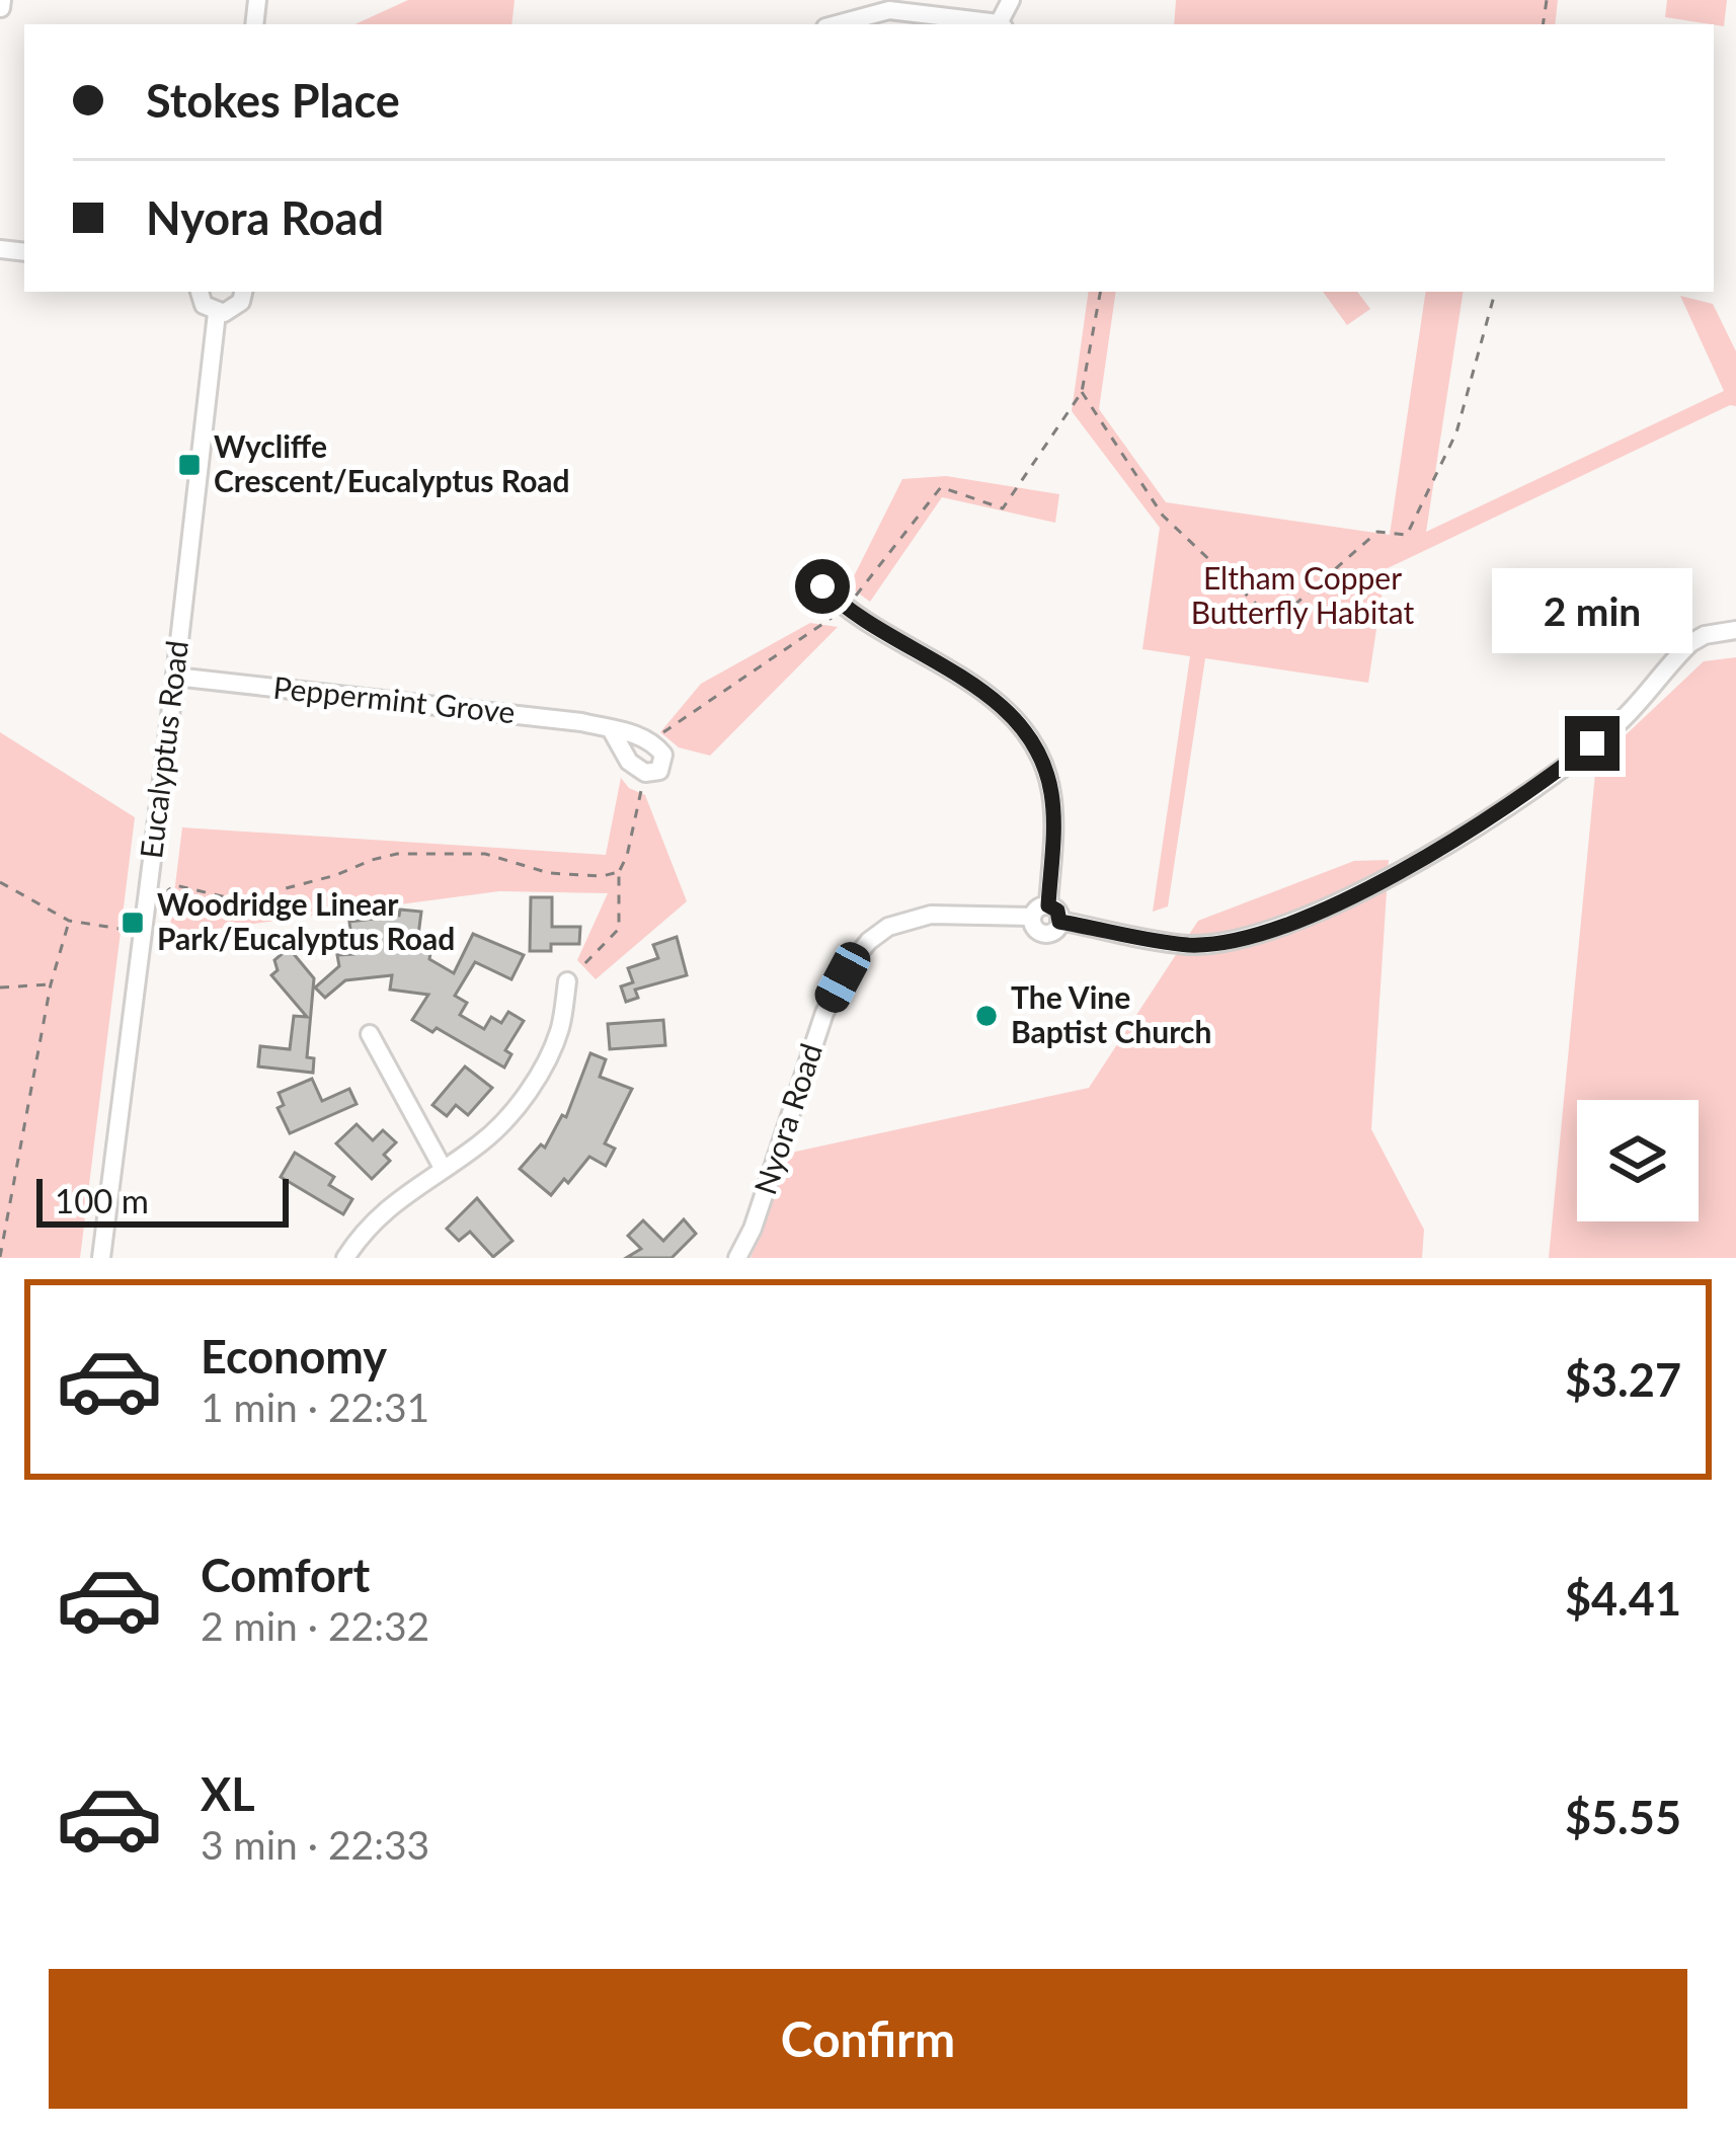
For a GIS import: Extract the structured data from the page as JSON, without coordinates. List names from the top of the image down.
{
  "streets": {
    "street": ["Peppermint Grove", "Eucalyptus Road", "Nyora Road"]
  },
  "crossings": [
    ["Peppermint Grove", "Eucalyptus Road"]
  ],
  "parks": ["Eltham Copper Butterfly Habitat"],
  "places": {
    "transit": ["Wycliffe Crescent/Eucalyptus Road", "Woodridge Linear Park/Eucalyptus Road"],
    "other": ["The Vine Baptist Church"]
  },
  "scale_bar": "100 m",
  "page": {
    "banner": ["Stokes Place", "Nyora Road"],
    "bubble": "2 min",
    "scale": "100 m",
    "list": [
      {
        "name": "Economy",
        "note": "1 min · 22:31",
        "value": "$3.27"
      },
      {
        "name": "Comfort",
        "note": "2 min · 22:32",
        "value": "$4.41"
      },
      {
        "name": "XL",
        "note": "3 min · 22:33",
        "value": "$5.55"
      }
    ],
    "buttons": "Confirm"
  }
}
